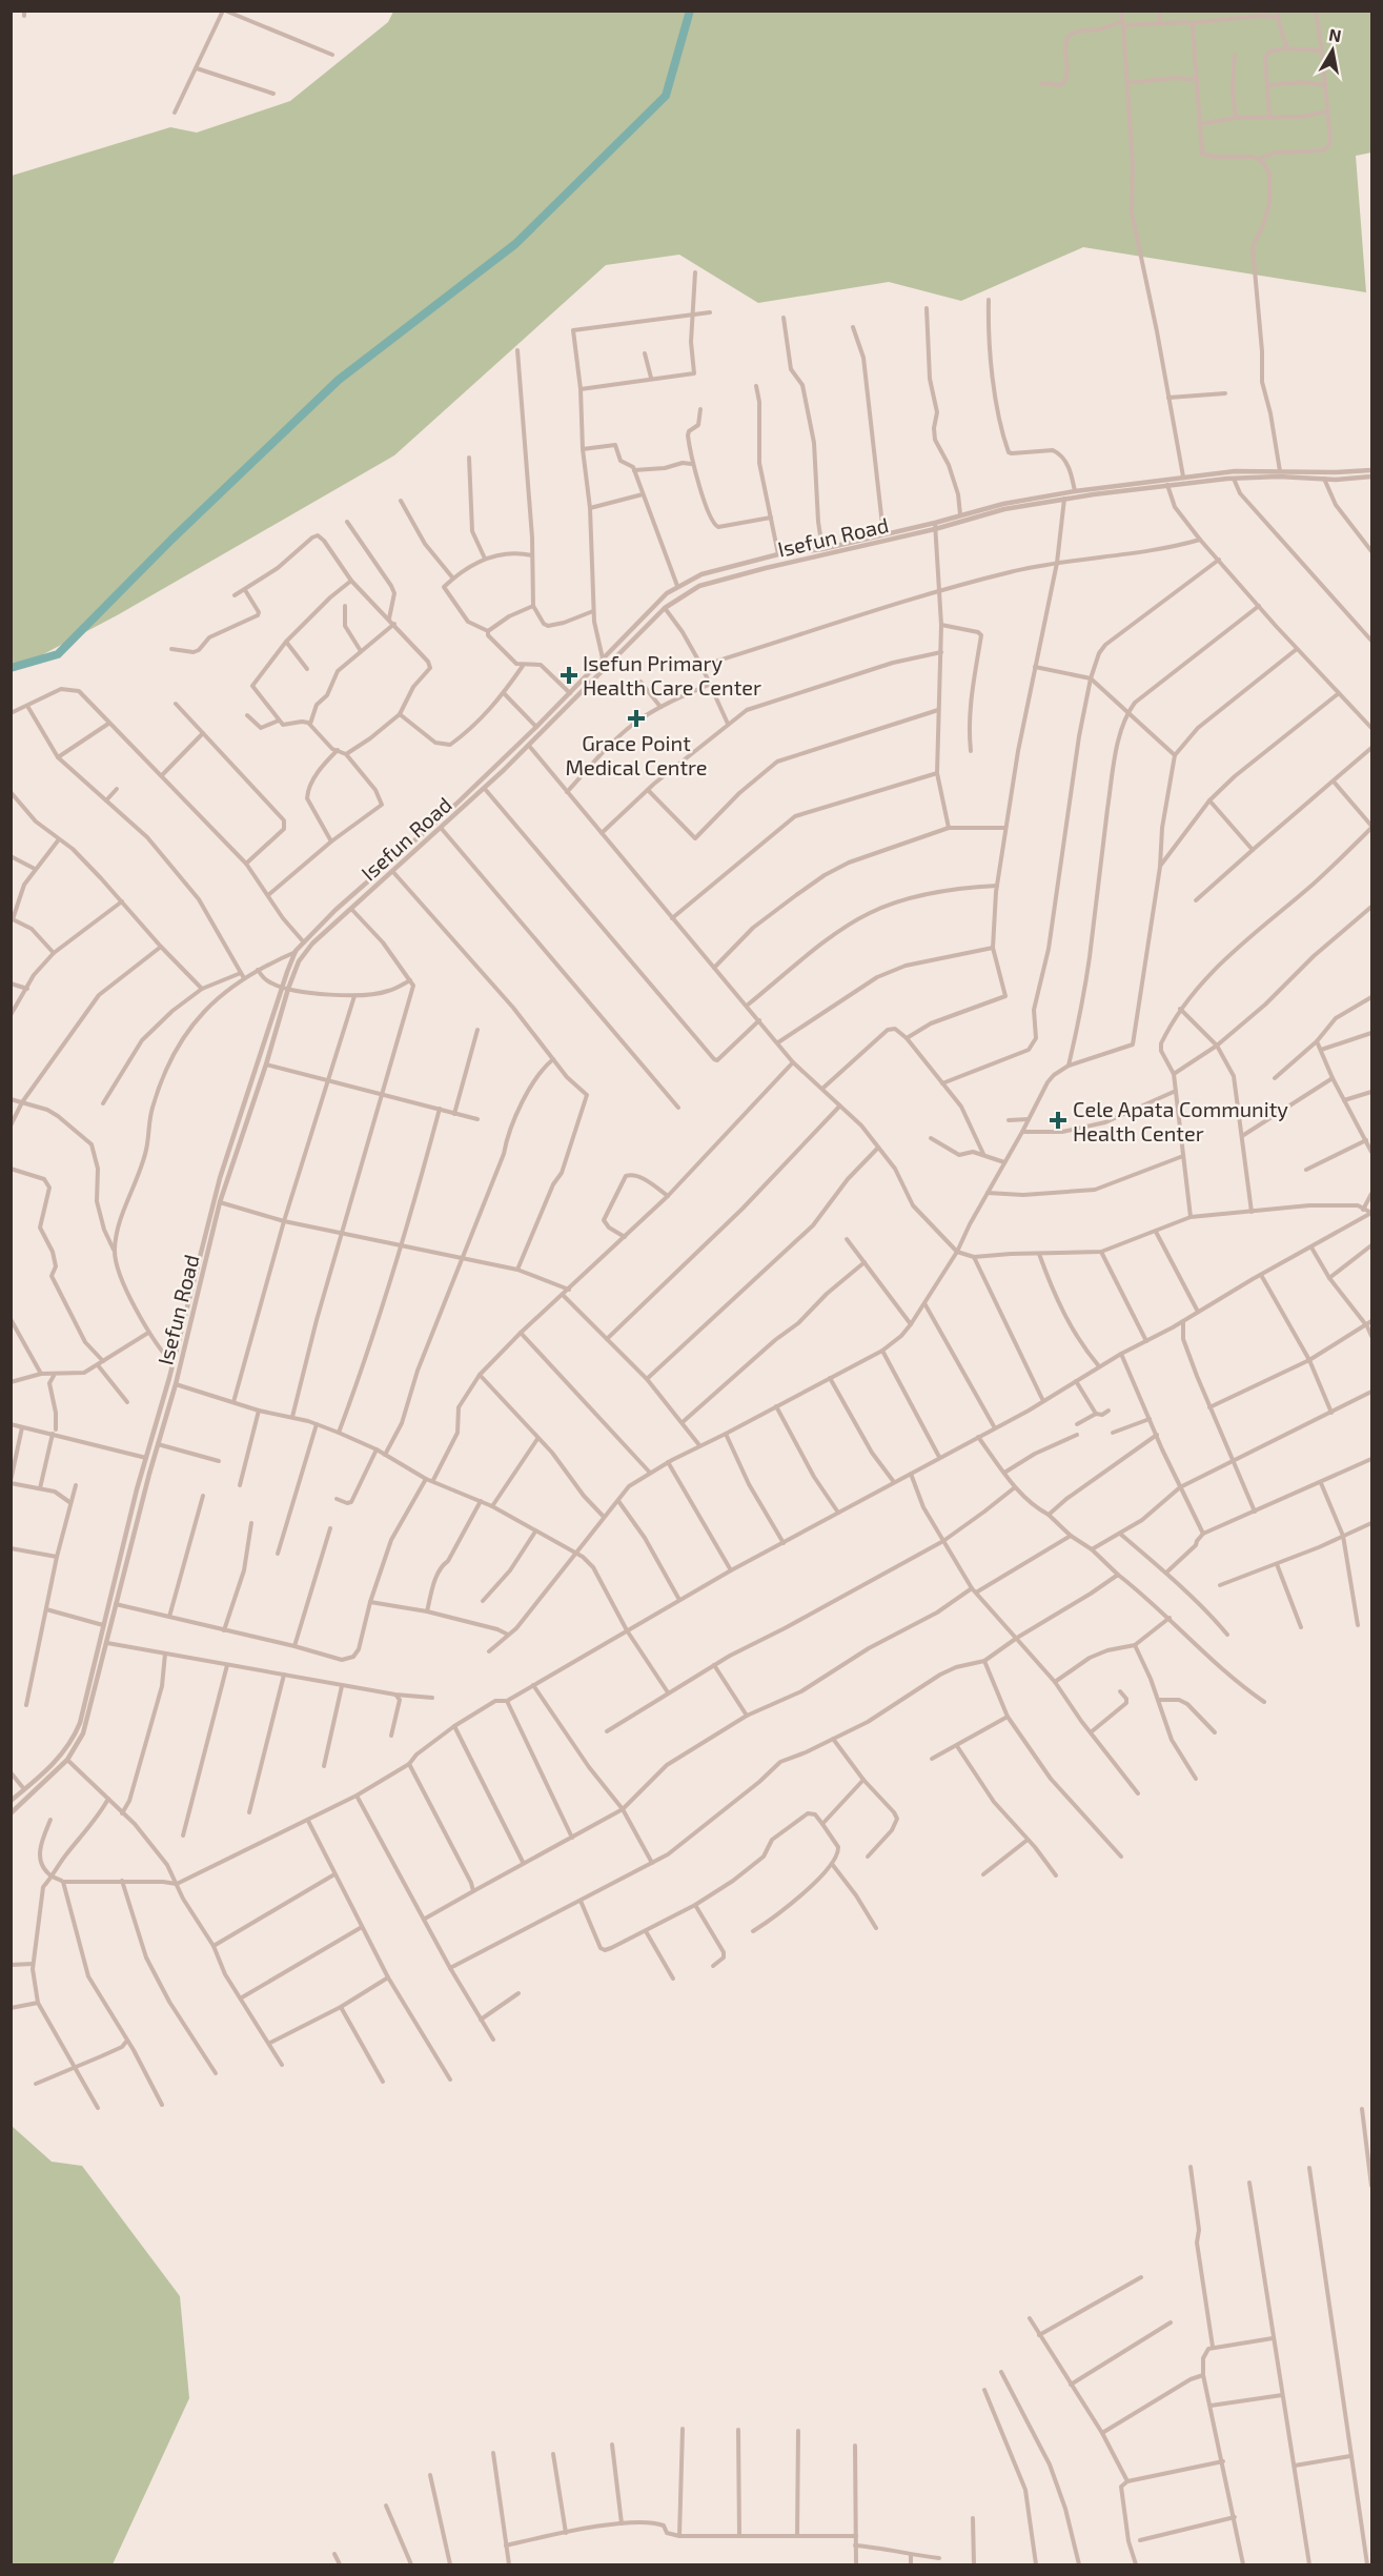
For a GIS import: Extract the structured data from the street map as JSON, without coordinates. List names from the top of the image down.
{
  "streets": {
    "street": ["Isefun Road"]
  },
  "places": {
    "health": ["Isefun Primary Health Care Center", "Grace Point Medical Centre", "Cele Apata Community Health Center"]
  },
  "north": "top"
}
